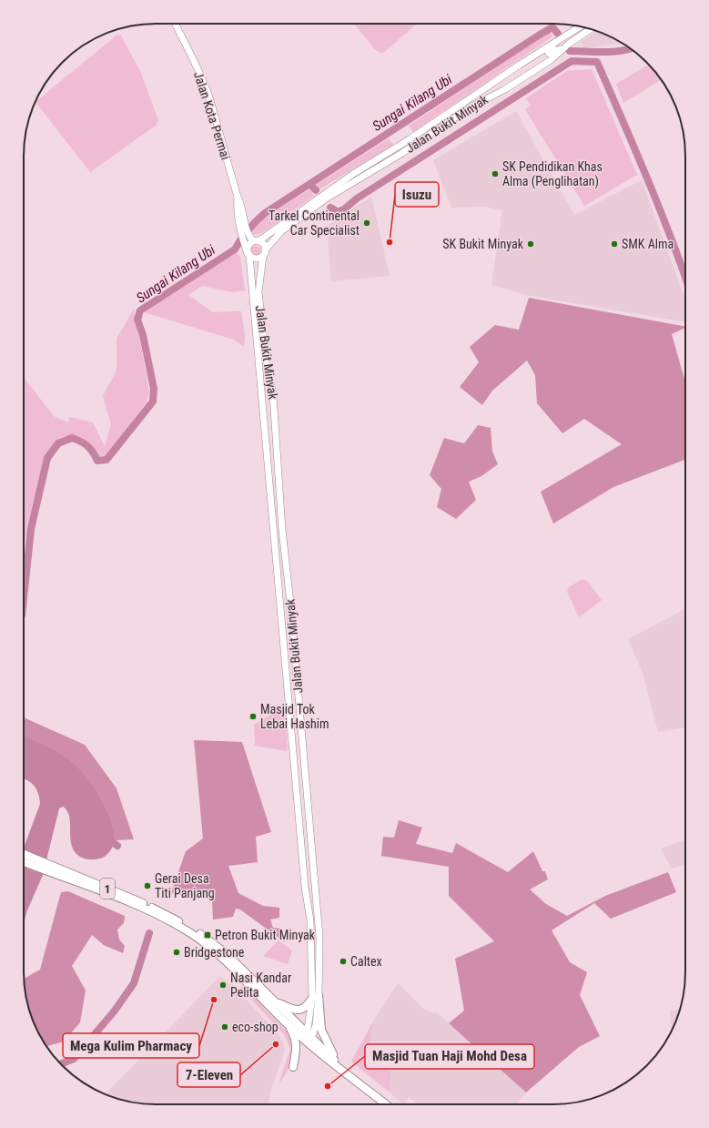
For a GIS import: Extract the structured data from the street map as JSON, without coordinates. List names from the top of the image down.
{
  "streets": {
    "highway": ["1"],
    "main road": ["Jalan Kota Permai", "Jalan Bukit Minyak"]
  },
  "crossings": [
    ["Jalan Kota Permai", "Jalan Bukit Minyak"],
    ["Jalan Bukit Minyak", "1"]
  ],
  "water": ["Sungai Kilang Ubi"],
  "places": {
    "other": [
      "SK Pendidikan Khas Alma (Penglihatan)",
      "Tarkel Continental Car Specialist",
      "Isuzu",
      "SK Bukit Minyak",
      "SMK Alma",
      "Masjid Tok Lebai Hashim",
      "Gerai Desa Titi Panjang",
      "Bridgestone",
      "Caltex",
      "Nasi Kandar Pelita",
      "Mega Kulim Pharmacy",
      "eco-shop",
      "7-Eleven",
      "Masjid Tuan Haji Mohd Desa"
    ],
    "transit": ["Petron Bukit Minyak"]
  }
}
